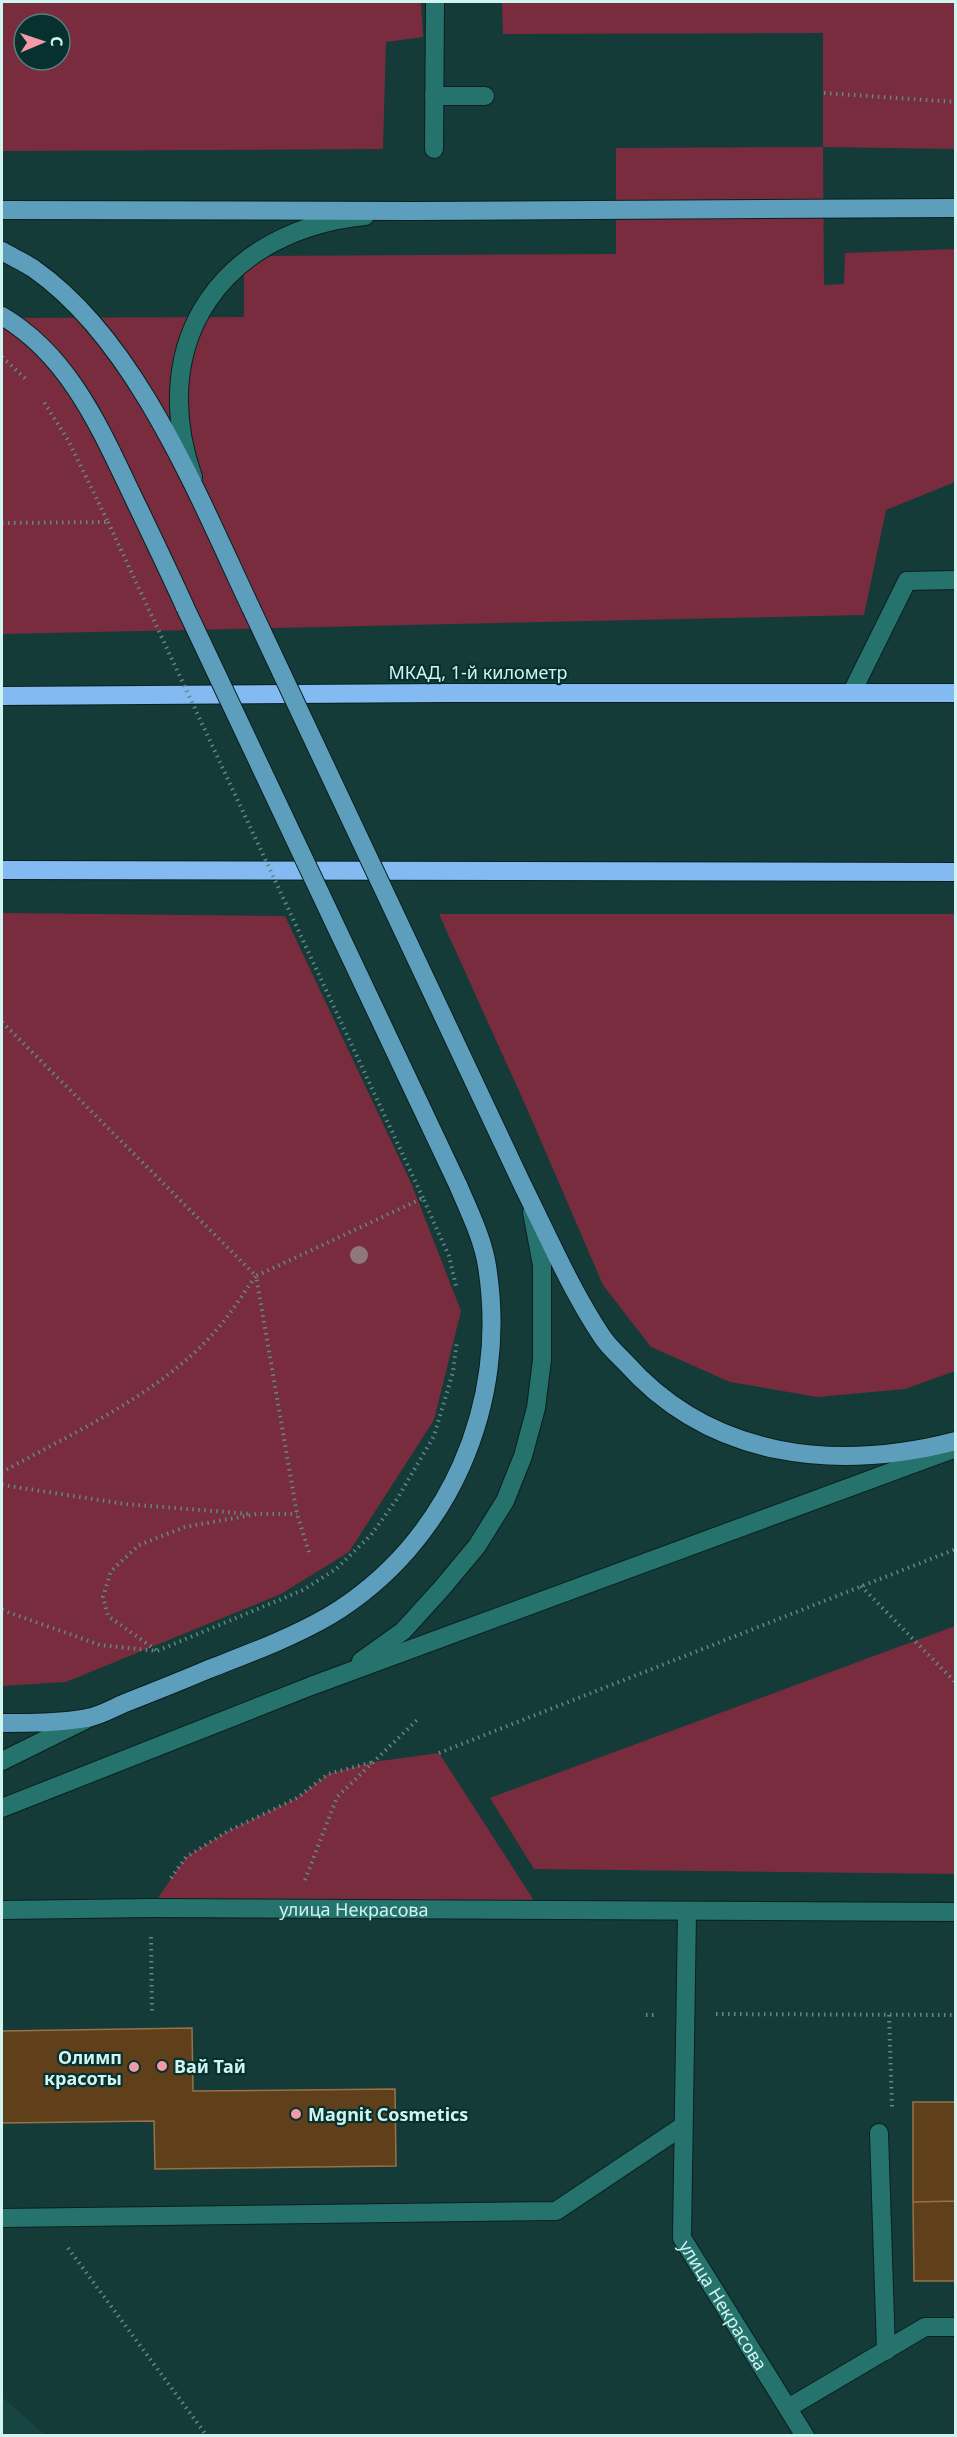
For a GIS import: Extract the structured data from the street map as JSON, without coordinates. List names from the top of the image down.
{
  "streets": {
    "highway": ["МКАД, 1-й километр"],
    "street": ["улица Некрасова"]
  },
  "places": ["Вай Тай", "Олимп красоты", "Magnit Cosmetics"],
  "north": "right"
}
